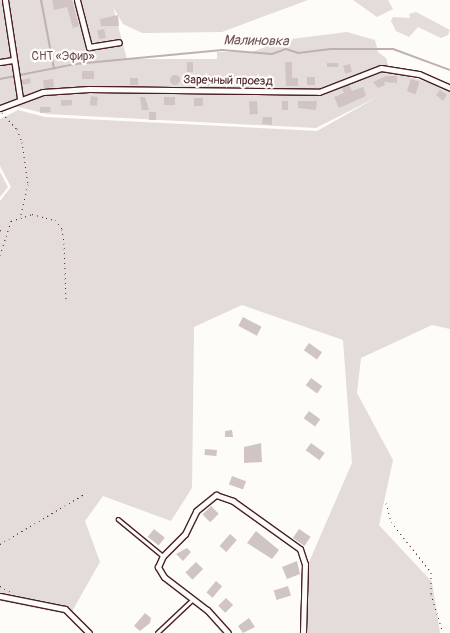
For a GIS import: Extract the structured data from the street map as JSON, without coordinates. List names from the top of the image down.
{
  "streets": {
    "street": ["Заречный проезд"]
  },
  "water": ["Малиновка"],
  "parks": ["СНТ «Эфир»"]
}
